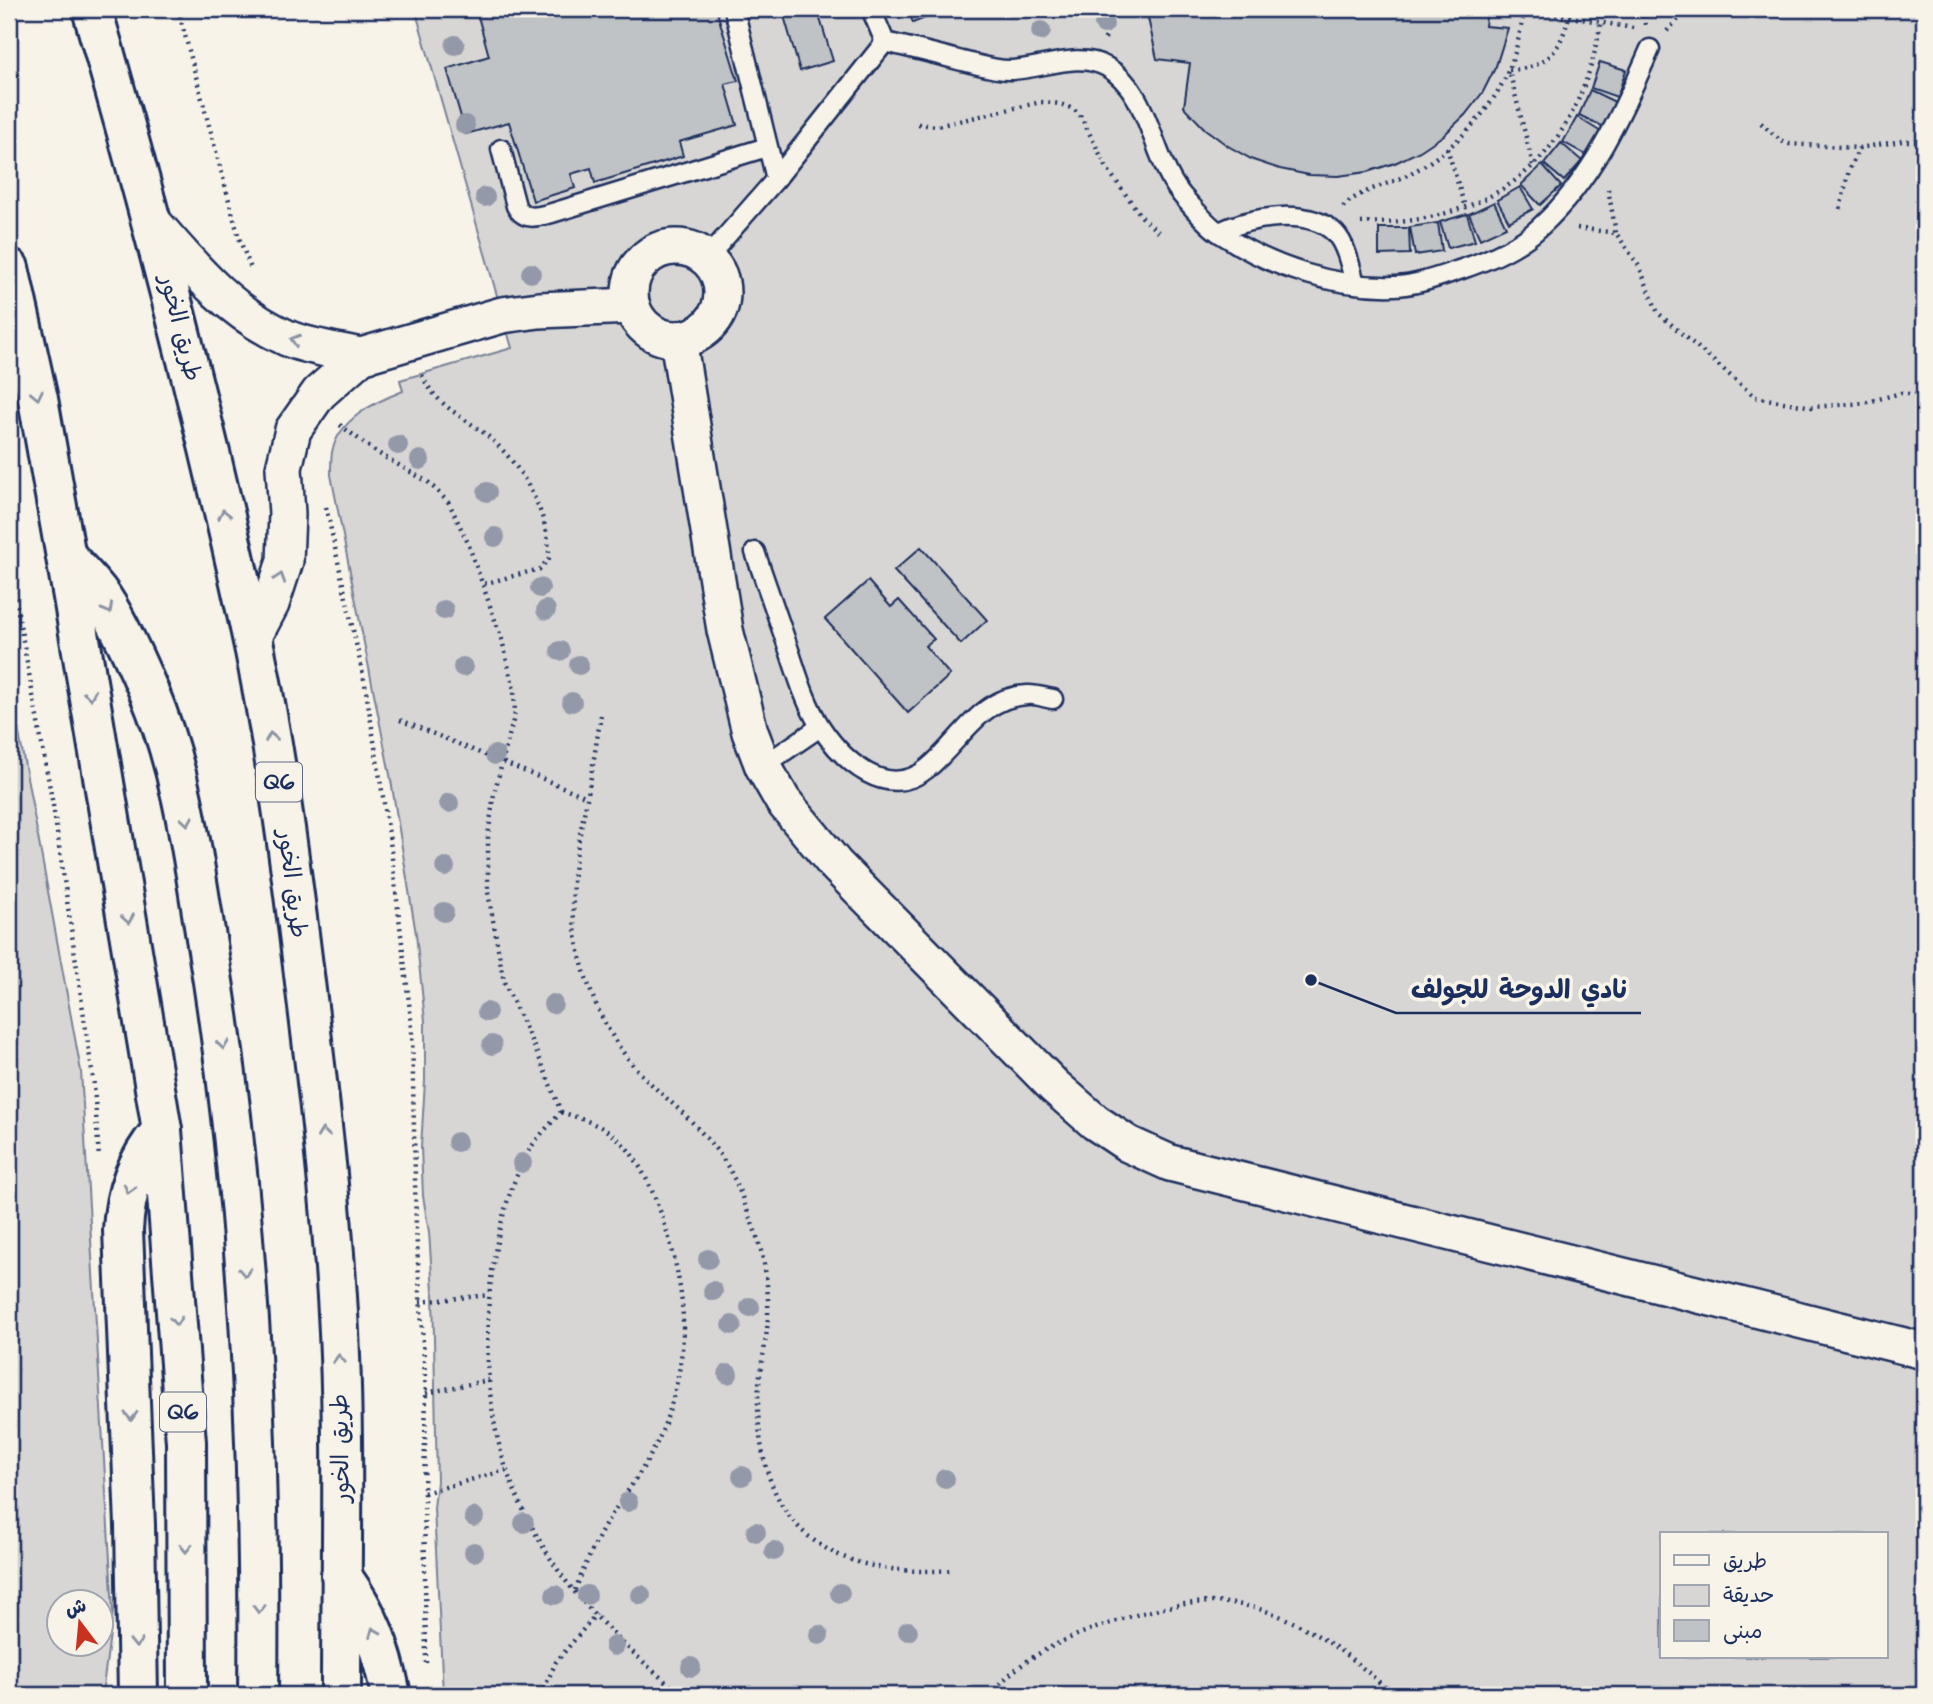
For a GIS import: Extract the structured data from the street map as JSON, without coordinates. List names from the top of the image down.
{
  "streets": {
    "highway": ["طريق الخور", "Q6"]
  },
  "places": ["نادي الدوحة للجولف"],
  "legend": ["طريق", "حديقة", "مبنى"],
  "north": "top"
}
